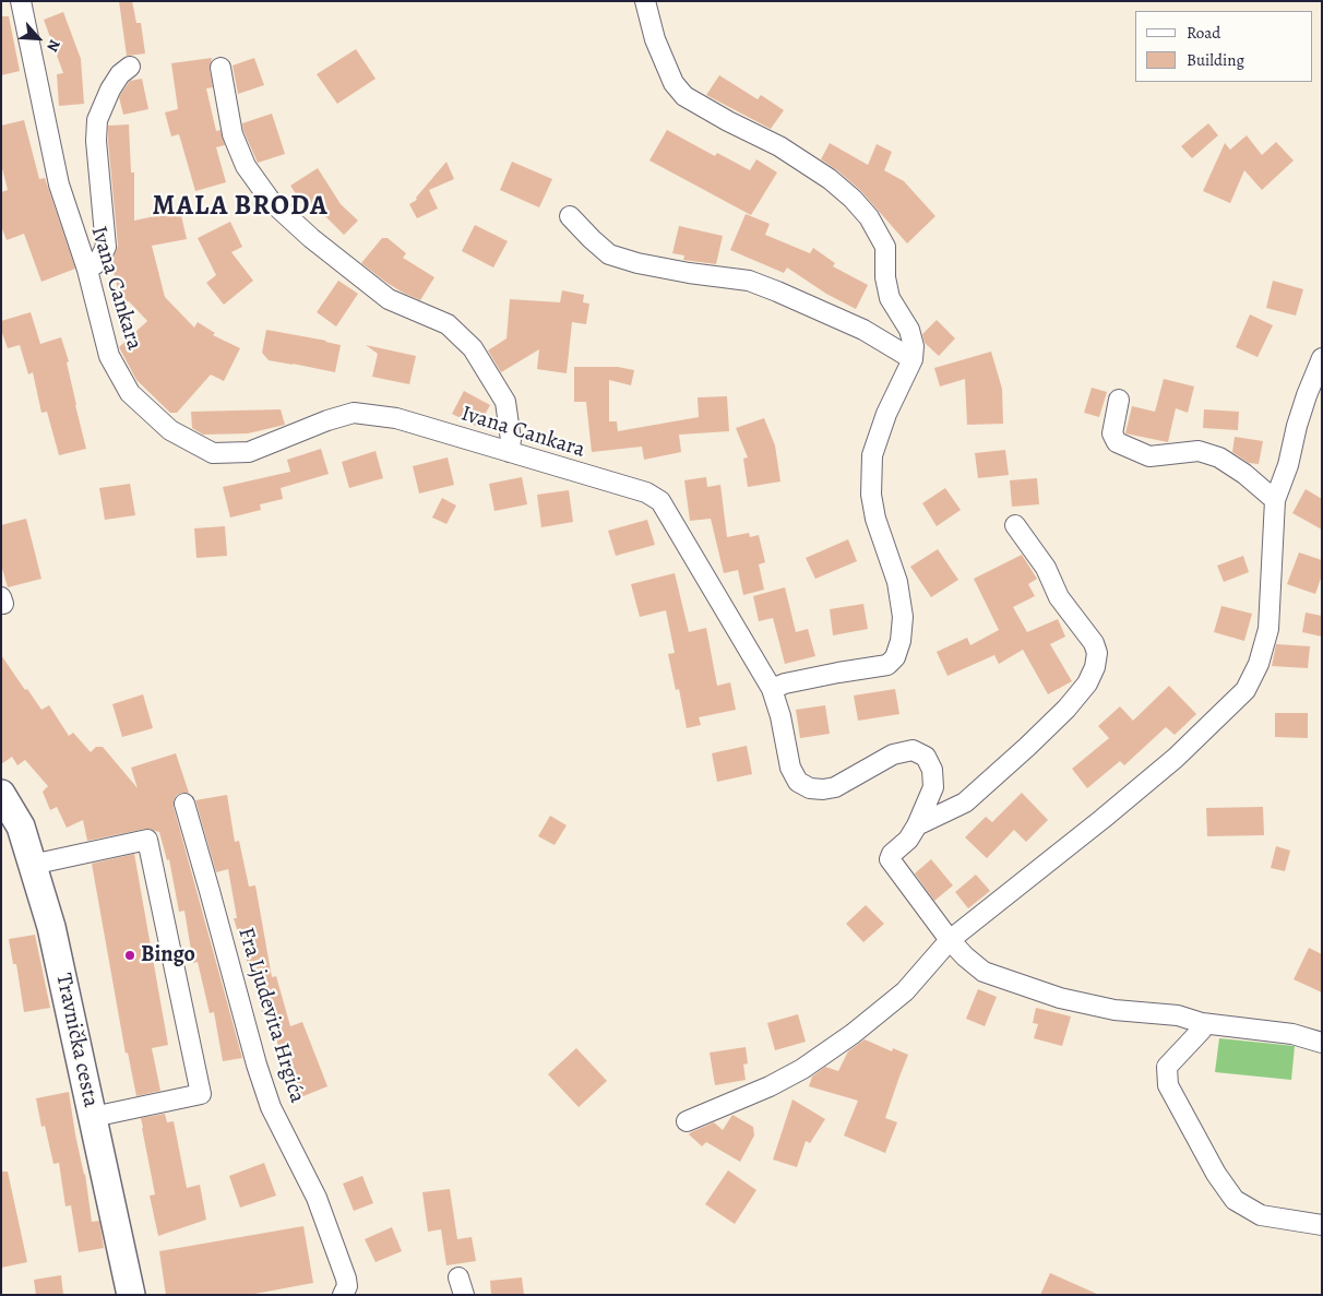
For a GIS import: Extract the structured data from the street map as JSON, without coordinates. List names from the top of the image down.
{
  "streets": {
    "main road": ["Travnička cesta"],
    "street": ["Ivana Cankara", "Fra Ljudevita Hrgića"]
  },
  "districts": ["MALA BRODA"],
  "places": ["Bingo"],
  "legend": ["Road", "Building"],
  "north": "bottom right"
}
